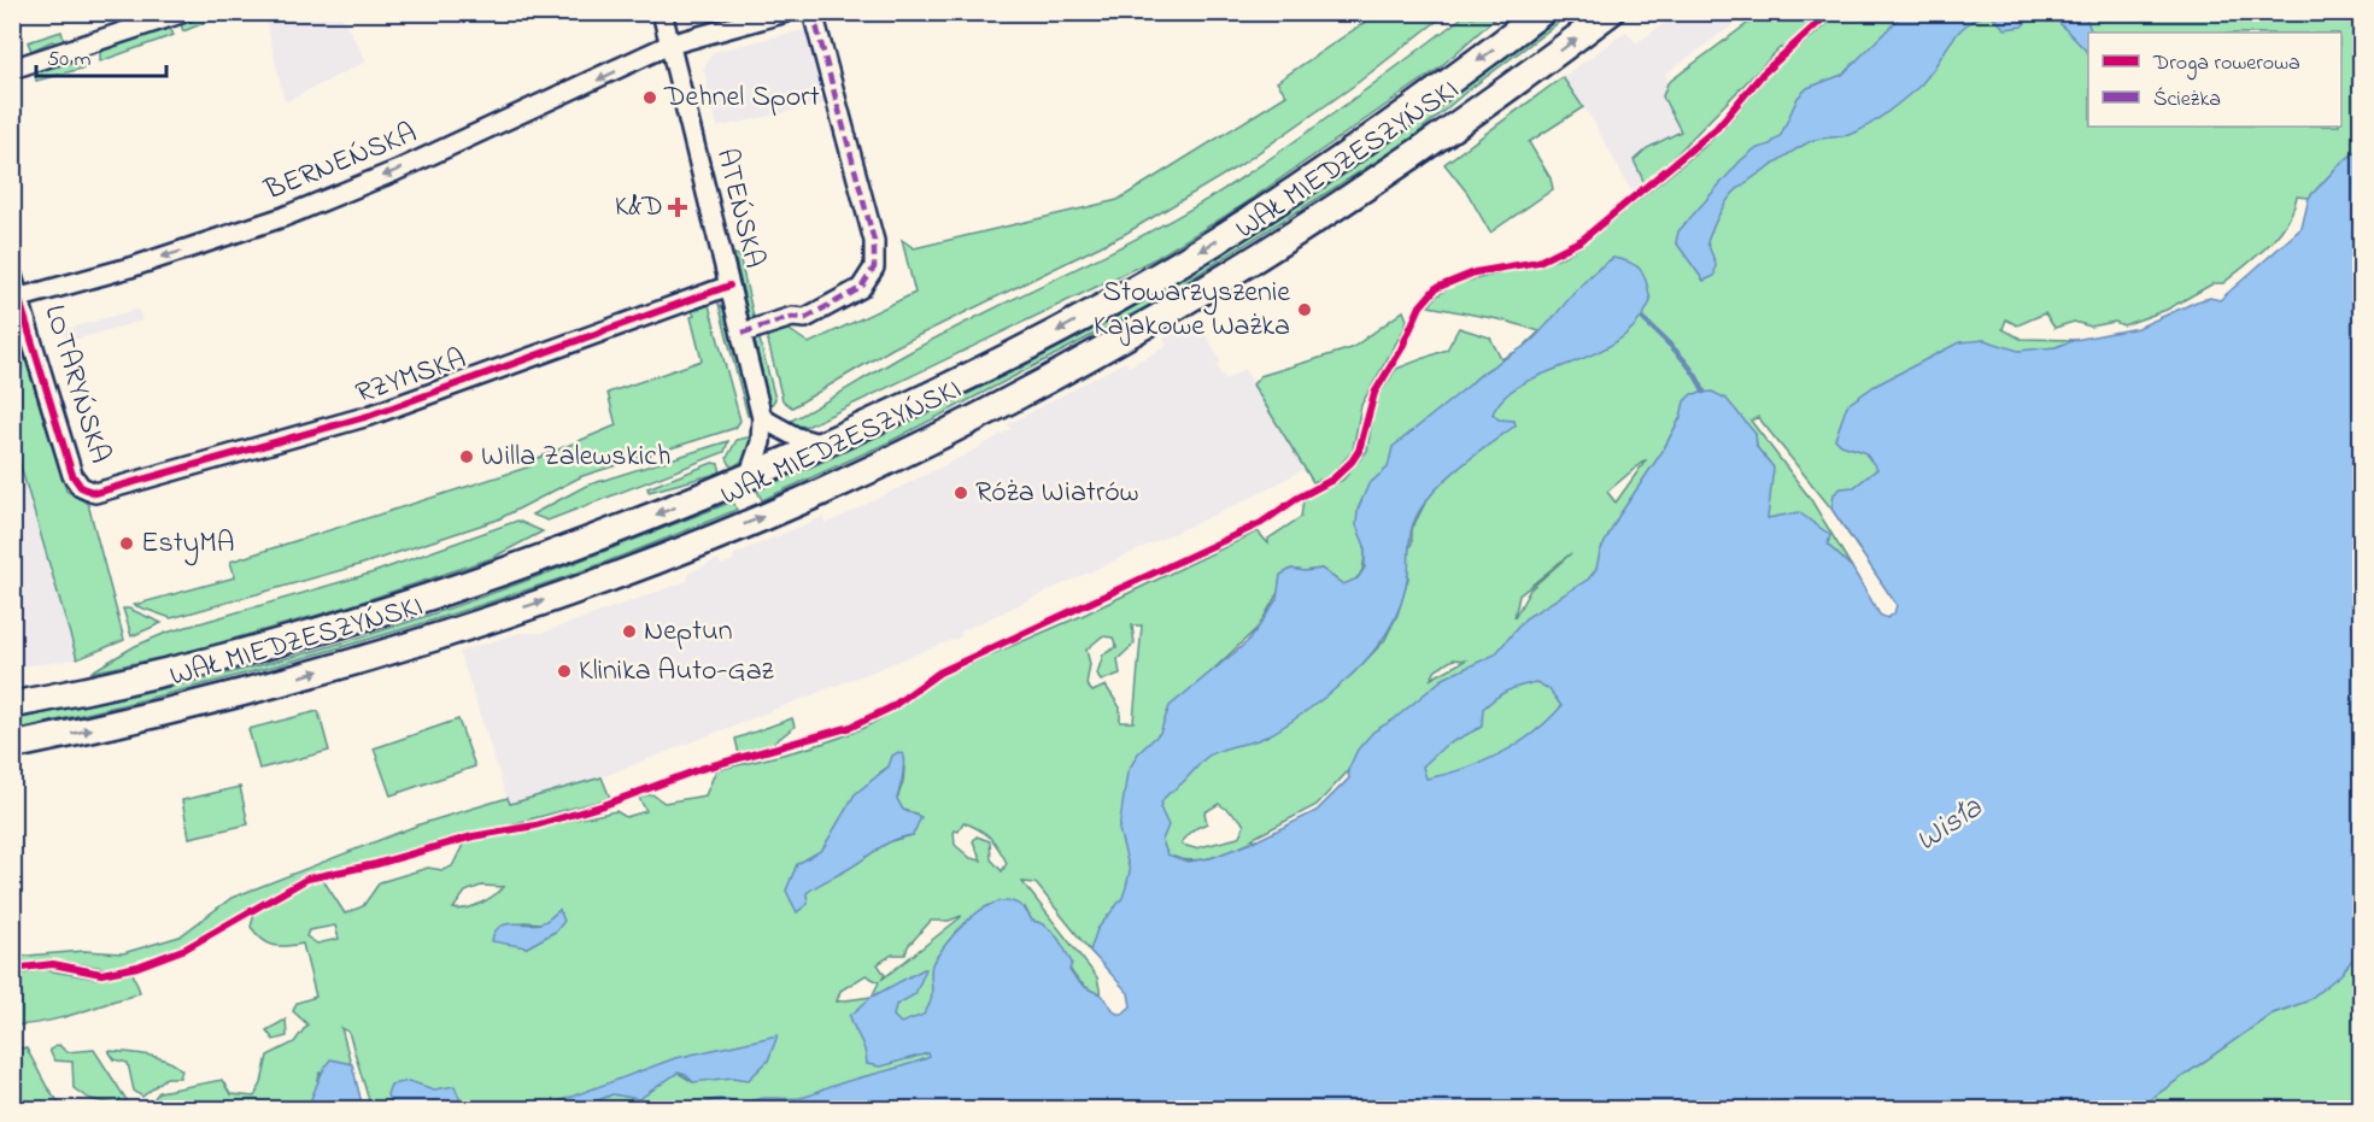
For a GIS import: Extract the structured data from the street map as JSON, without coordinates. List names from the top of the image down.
{
  "streets": {
    "main road": ["WAŁ MIEDZESZYŃSKI"],
    "street": [
      "BERNEŃSKA",
      "ATEŃSKA",
      "RZYMSKA",
      "LOTARYŃSKA"
    ]
  },
  "crossings": [
    ["WAŁ MIEDZESZYŃSKI", "ATEŃSKA"],
    ["BERNEŃSKA", "ATEŃSKA"],
    ["BERNEŃSKA", "LOTARYŃSKA"],
    ["ATEŃSKA", "RZYMSKA"],
    ["RZYMSKA", "LOTARYŃSKA"]
  ],
  "one_way": ["BERNEŃSKA"],
  "water": ["Wisła"],
  "places": {
    "other": [
      "Dehnel Sport",
      "Stowarzyszenie Kajakowe Ważka",
      "Willa Zalewskich",
      "Róża Wiatrów",
      "EstyMA",
      "Neptun",
      "Klinika Auto-Gaz"
    ],
    "health": ["K&D"]
  },
  "legend": ["Droga rowerowa", "Ścieżka"],
  "scale_bar": "50 m"
}
